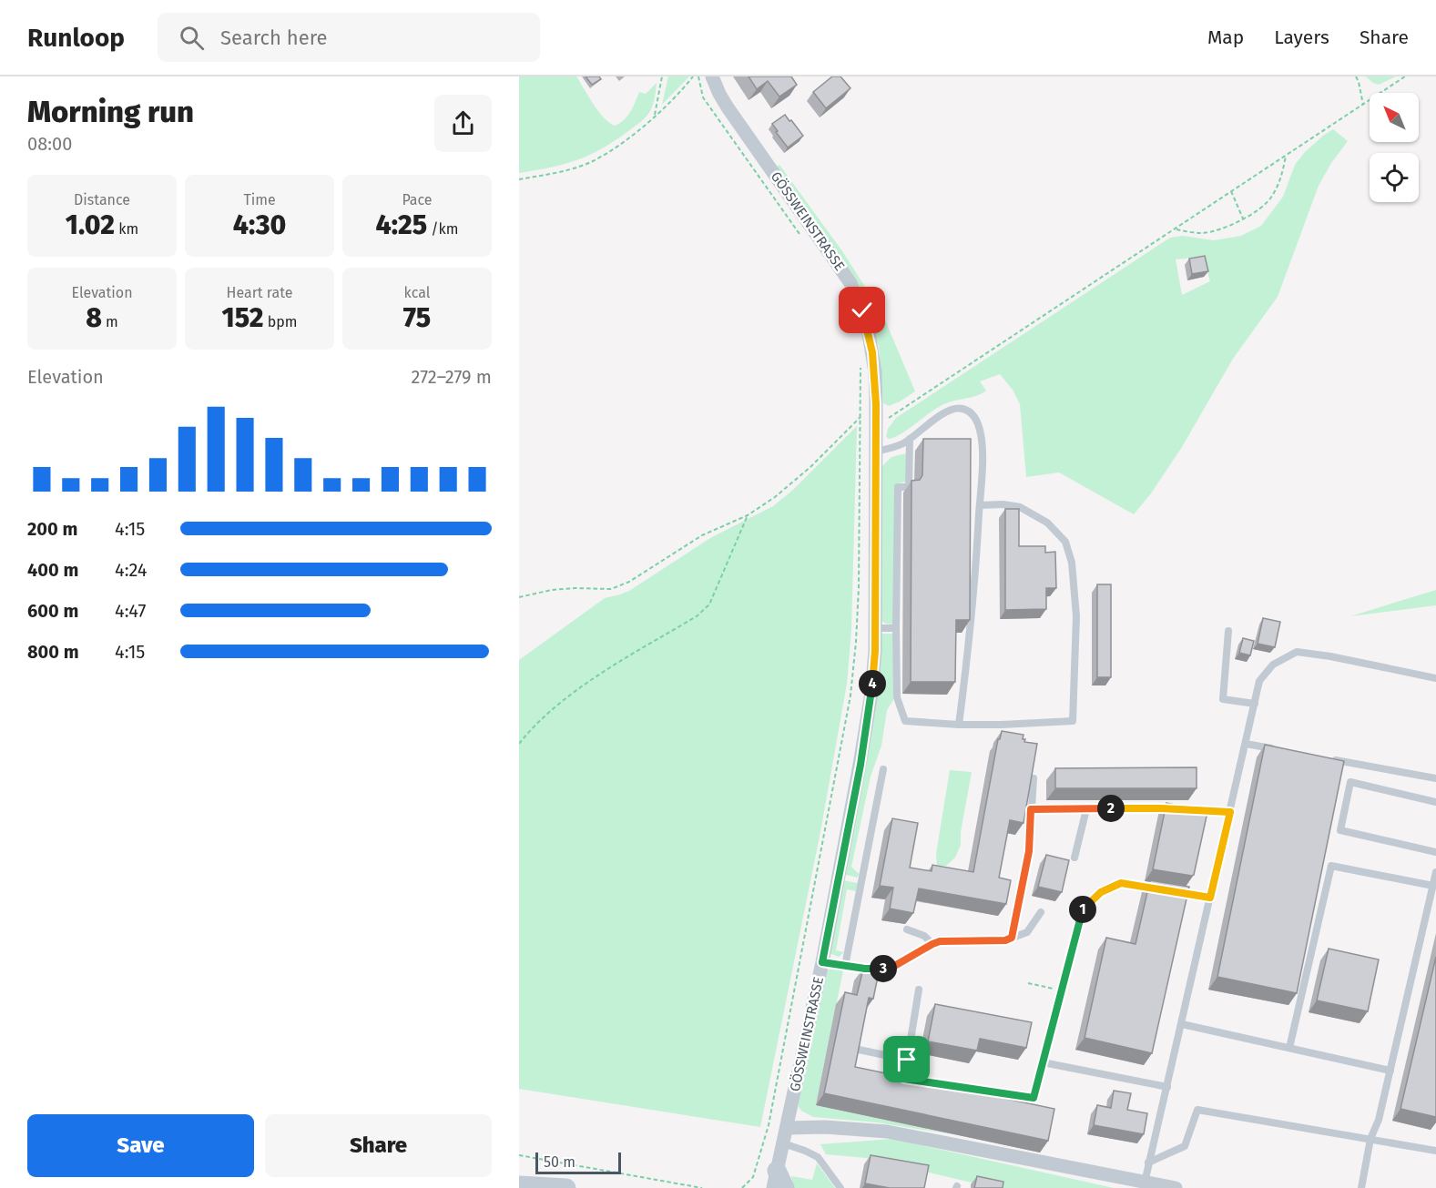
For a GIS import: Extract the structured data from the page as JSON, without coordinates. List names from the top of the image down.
{
  "streets": {
    "street": ["GÖSSWEINSTRASSE"]
  },
  "scale_bar": "50 m",
  "north": "top left",
  "page": {
    "header": "Runloop",
    "search": "Search here",
    "nav": ["Map", "Layers", "Share"],
    "heading": ["Morning run", "08:00"],
    "stats": [
      ["Distance", "1.02 km"],
      ["Time", "4:30"],
      ["Pace", "4:25 /km"],
      ["Elevation", "8 m"],
      ["Heart rate", "152 bpm"],
      ["kcal", "75"]
    ],
    "chart": ["Elevation", "272–279 m"],
    "list": [
      {
        "name": "200 m",
        "note": "4:15"
      },
      {
        "name": "400 m",
        "note": "4:24"
      },
      {
        "name": "600 m",
        "note": "4:47"
      },
      {
        "name": "800 m",
        "note": "4:15"
      }
    ],
    "pins": [
      "4",
      "2",
      "1",
      "3"
    ],
    "buttons": ["Save", "Share"],
    "scale": "50 m"
  }
}
